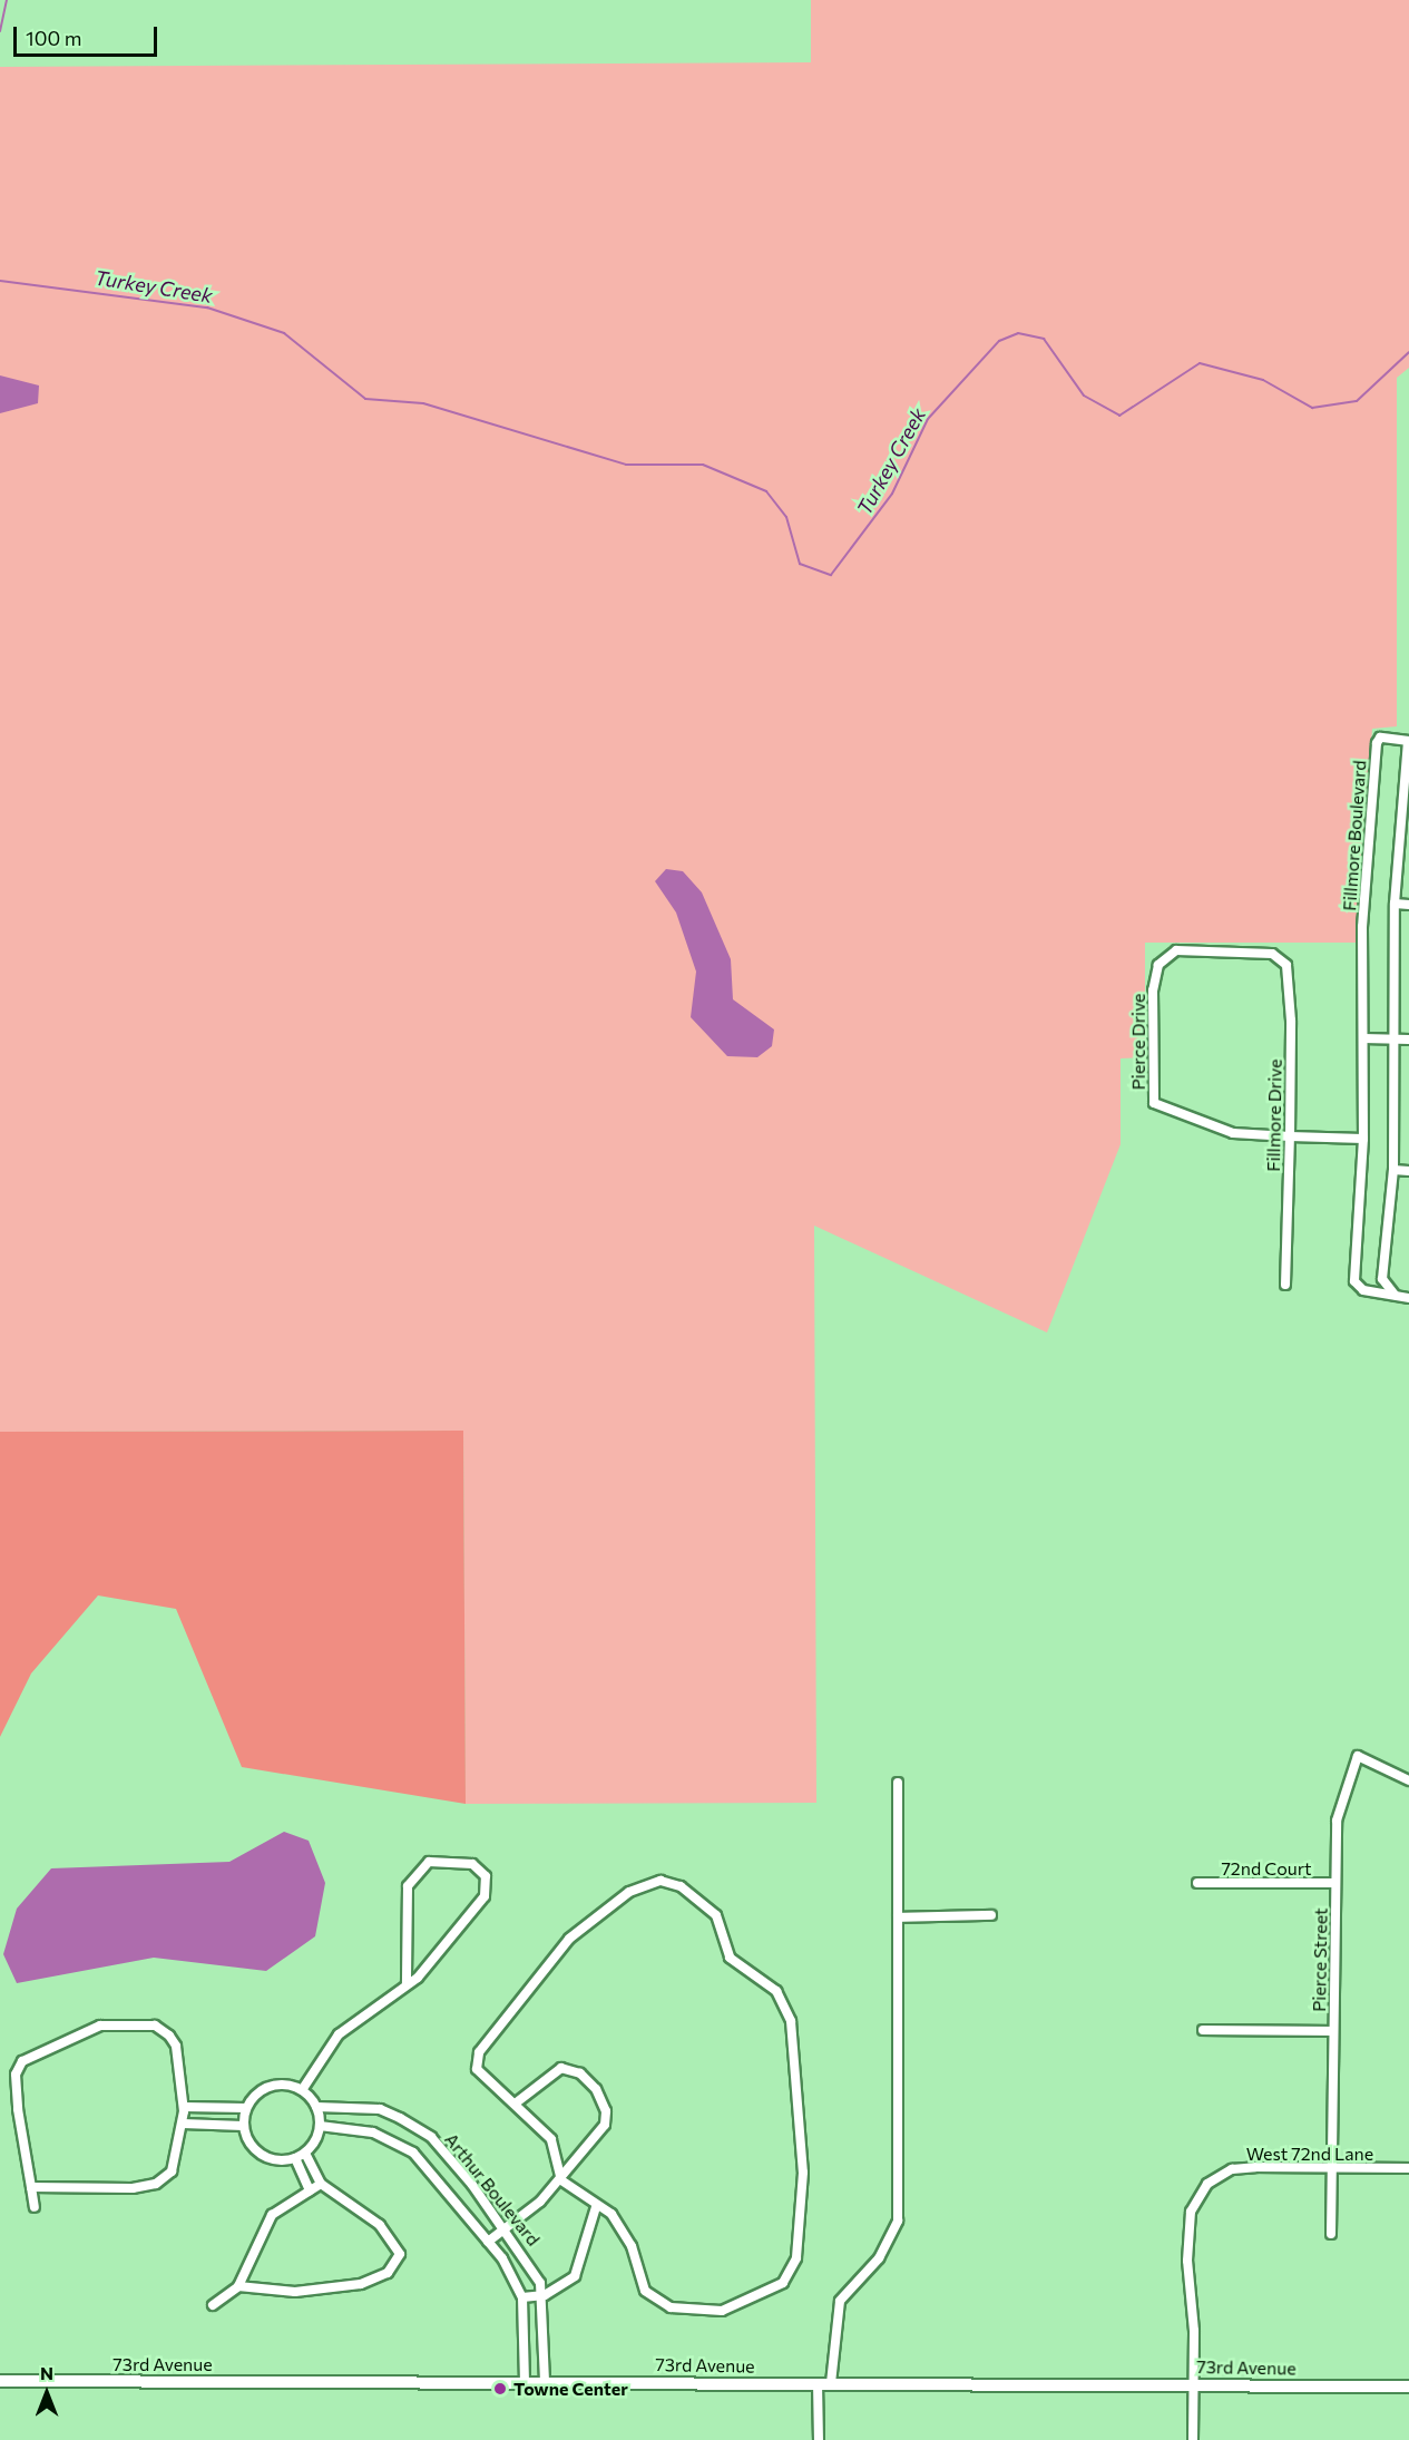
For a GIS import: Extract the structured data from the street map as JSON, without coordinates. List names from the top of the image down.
{
  "streets": {
    "street": [
      "Fillmore Boulevard",
      "Pierce Drive",
      "Fillmore Drive",
      "72nd Court",
      "Pierce Street",
      "West 72nd Lane",
      "Arthur Boulevard",
      "73rd Avenue"
    ]
  },
  "crossings": [
    ["Fillmore Boulevard", "Pierce Drive"],
    ["Pierce Drive", "Fillmore Drive"],
    ["72nd Court", "Pierce Street"],
    ["Pierce Street", "West 72nd Lane"],
    ["West 72nd Lane", "73rd Avenue"],
    ["Arthur Boulevard", "73rd Avenue"]
  ],
  "water": ["Turkey Creek"],
  "places": ["Towne Center"],
  "scale_bar": "100 m",
  "north": "top"
}
